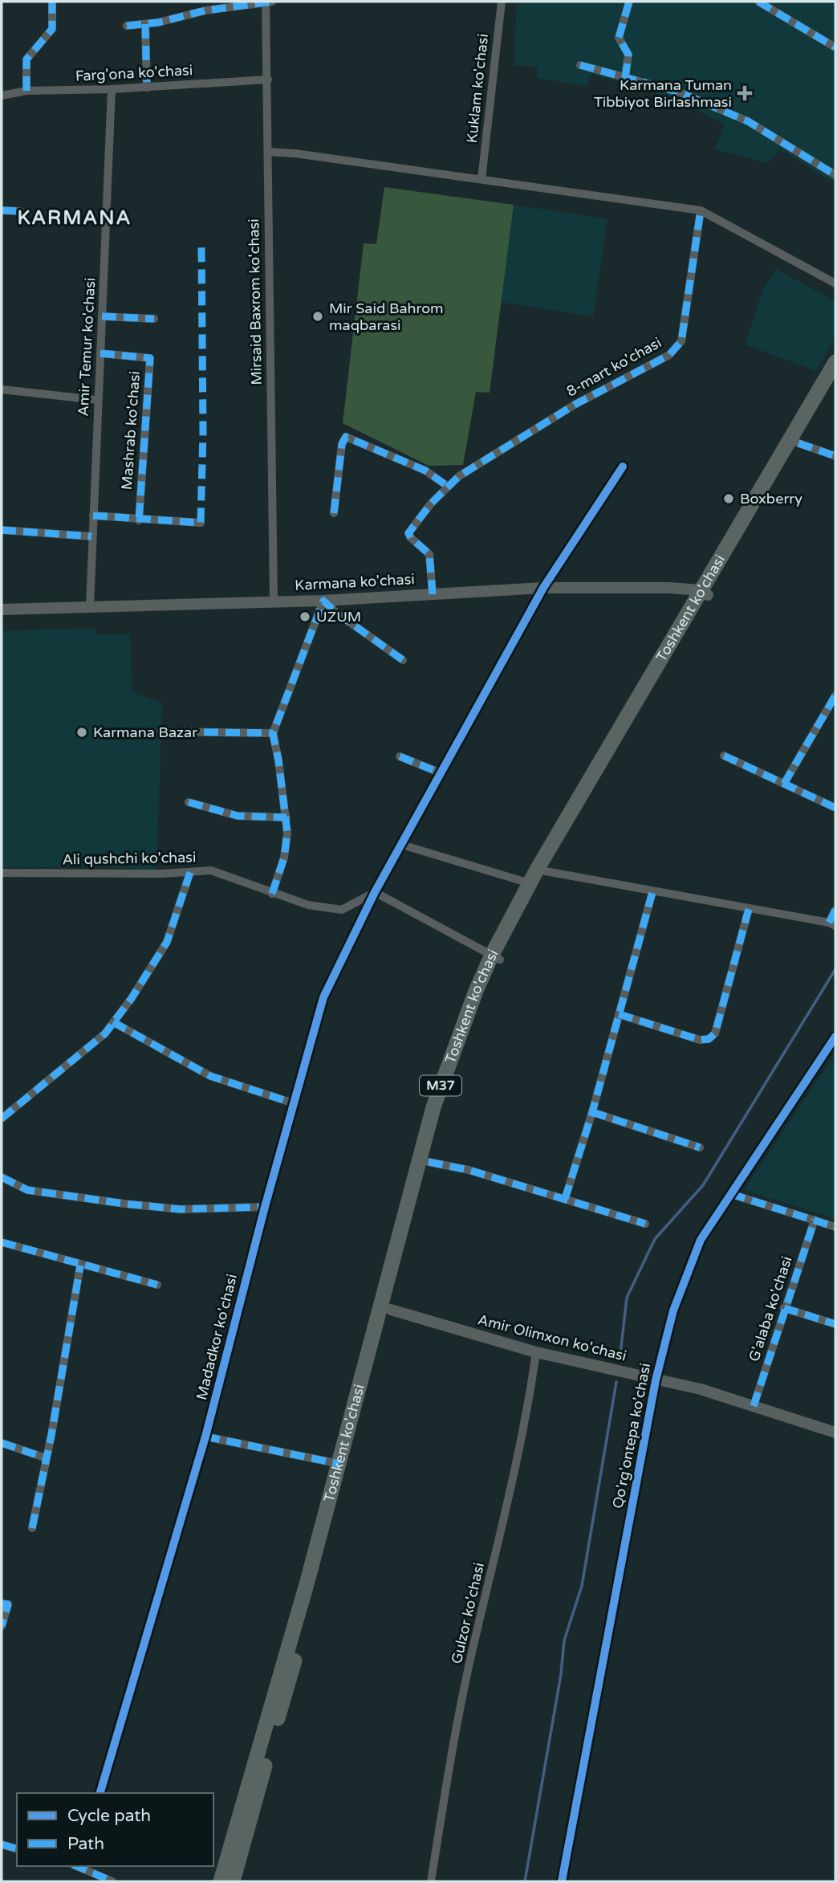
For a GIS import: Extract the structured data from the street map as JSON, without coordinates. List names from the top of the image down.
{
  "streets": {
    "highway": ["Toshkent ko'chasi", "M37"],
    "main road": ["Karmana ko'chasi", "Amir Olimxon ko'chasi"],
    "street": [
      "Farg'ona ko'chasi",
      "Kuklam ko'chasi",
      "Mirsaid Baxrom ko'chasi",
      "Amir Temur ko'chasi",
      "8-mart ko'chasi",
      "Mashrab ko'chasi",
      "Ali qushchi ko'chasi",
      "G'alaba ko'chasi",
      "Madadkor ko'chasi",
      "Qo'rg'ontepa ko'chasi",
      "Gulzor ko'chasi"
    ]
  },
  "crossings": [
    ["Farg'ona ko'chasi", "Mirsaid Baxrom ko'chasi"],
    ["Farg'ona ko'chasi", "Amir Temur ko'chasi"],
    ["Mirsaid Baxrom ko'chasi", "Karmana ko'chasi"],
    ["Amir Temur ko'chasi", "Mashrab ko'chasi"],
    ["Amir Temur ko'chasi", "Karmana ko'chasi"],
    ["8-mart ko'chasi", "Karmana ko'chasi"],
    ["Karmana ko'chasi", "Toshkent ko'chasi"],
    ["Karmana ko'chasi", "Madadkor ko'chasi"],
    ["Toshkent ko'chasi", "Amir Olimxon ko'chasi"],
    ["Ali qushchi ko'chasi", "Madadkor ko'chasi"],
    ["G'alaba ko'chasi", "Amir Olimxon ko'chasi"],
    ["Amir Olimxon ko'chasi", "Qo'rg'ontepa ko'chasi"],
    ["Amir Olimxon ko'chasi", "Gulzor ko'chasi"]
  ],
  "districts": ["KARMANA"],
  "places": {
    "health": ["Karmana Tuman Tibbiyot Birlashmasi"],
    "other": [
      "Mir Said Bahrom maqbarasi",
      "Boxberry",
      "UZUM",
      "Karmana Bazar"
    ]
  },
  "legend": ["Cycle path", "Path"]
}
